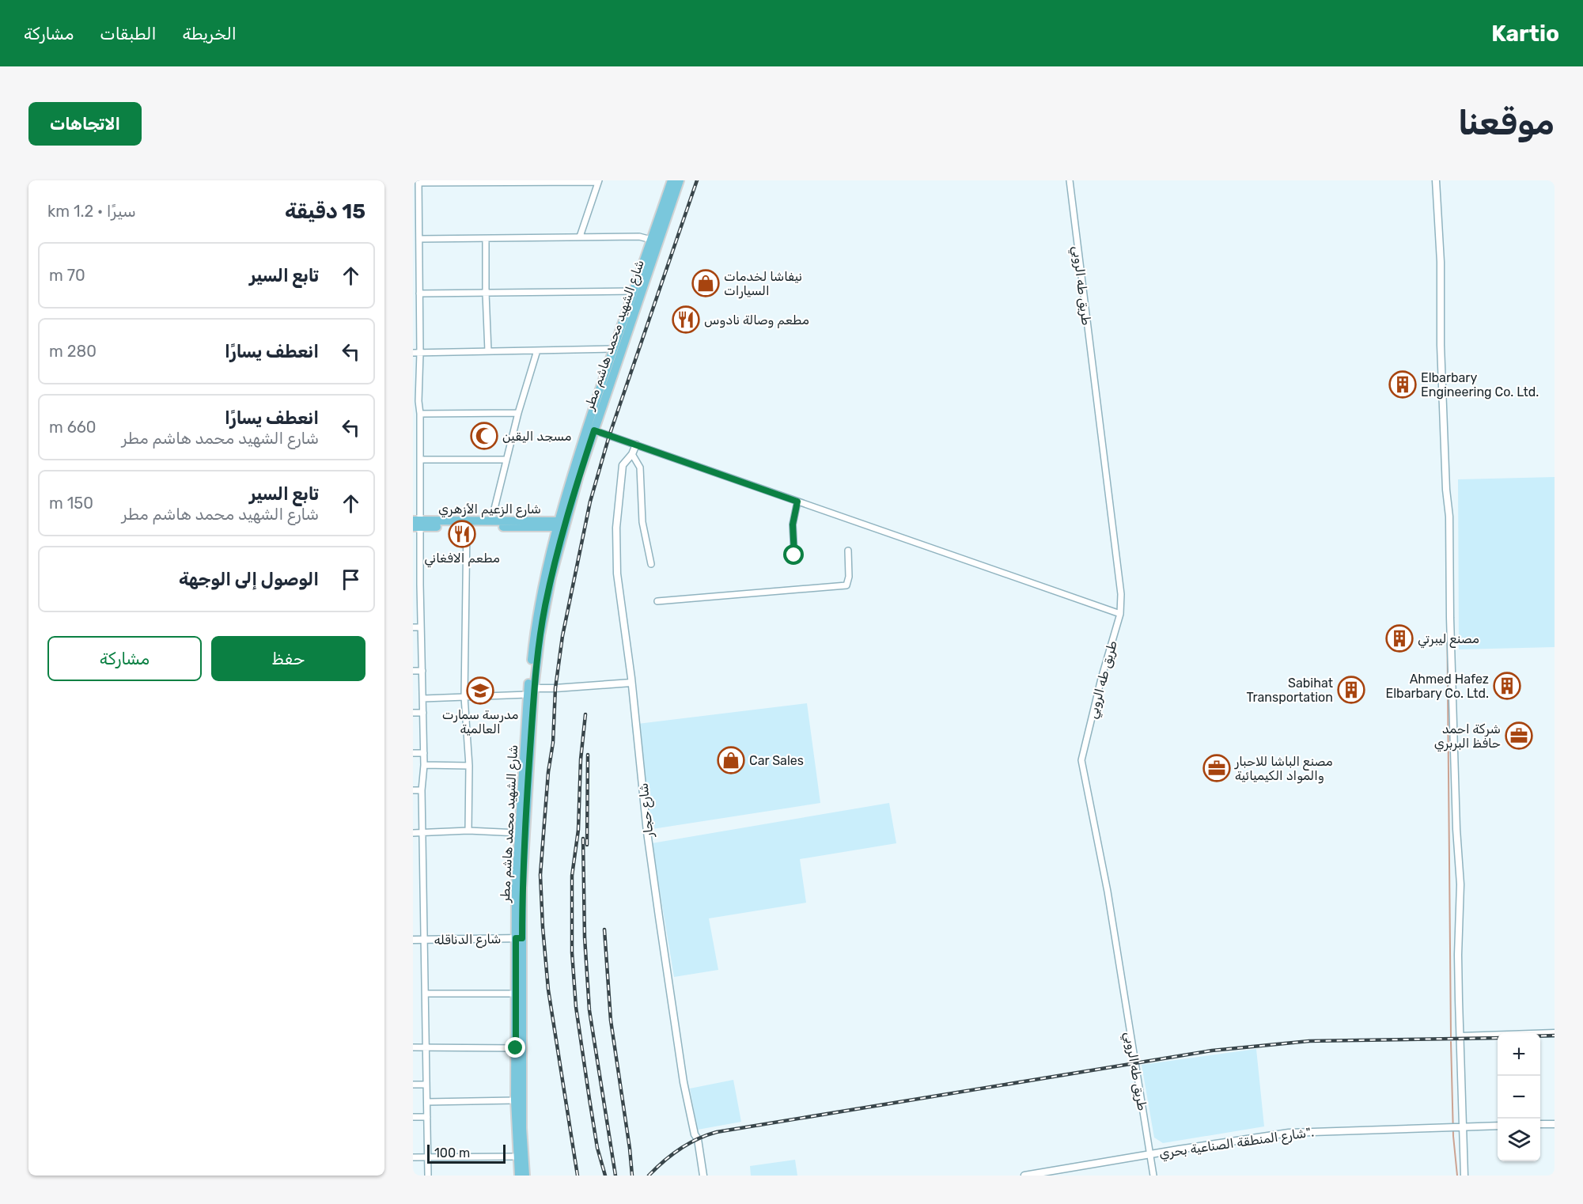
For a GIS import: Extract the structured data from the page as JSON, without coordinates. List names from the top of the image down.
{
  "streets": {
    "main road": ["شارع الشهيد محمد هاشم مطر", "شارع الزعيم الأزهري"],
    "street": [
      "طريق طه الروبي",
      "شارع حجار",
      "شارع الدناقله",
      "شارع المنطقة الصناعية بحري\"."
    ]
  },
  "crossings": [
    ["طريق طه الروبي", "شارع المنطقة الصناعية بحري\"."],
    ["شارع الشهيد محمد هاشم مطر", "شارع الزعيم الأزهري"],
    ["شارع الشهيد محمد هاشم مطر", "شارع الدناقله"]
  ],
  "places": {
    "shop": ["نيفاشا لخدمات السيارات", "Car Sales"],
    "restaurant": ["مطعم وصالة نادوس", "مطعم الافغاني"],
    "building": [
      "Elbarbary Engineering Co. Ltd.",
      "مصنع ليبرتي",
      "Ahmed Hafez Elbarbary Co. Ltd.",
      "Sabihat Transportation"
    ],
    "mosque": ["مسجد اليقين"],
    "school or university": ["مدرسة سمارت العالمية"],
    "office": ["شركة احمد حافظ البربري", "مصنع الباشا للاحبار والمواد الكيميائية"]
  },
  "scale_bar": "100 m",
  "page": {
    "header": "Kartio",
    "nav": ["الخريطة", "الطبقات", "مشاركة"],
    "buttons": [
      "الاتجاهات",
      ["حفظ", "مشاركة"]
    ],
    "title": "موقعنا",
    "heading": ["15 دقيقة", "سيرًا · 1.2 km"],
    "list": [
      ["تابع السير", "70 m"],
      ["انعطف يسارًا", "280 m"],
      ["انعطف يسارًا", "شارع الشهيد محمد هاشم مطر", "660 m"],
      ["تابع السير", "شارع الشهيد محمد هاشم مطر", "150 m"],
      "الوصول إلى الوجهة"
    ],
    "map_buttons": ["+", "−"],
    "scale": "100 m"
  }
}
